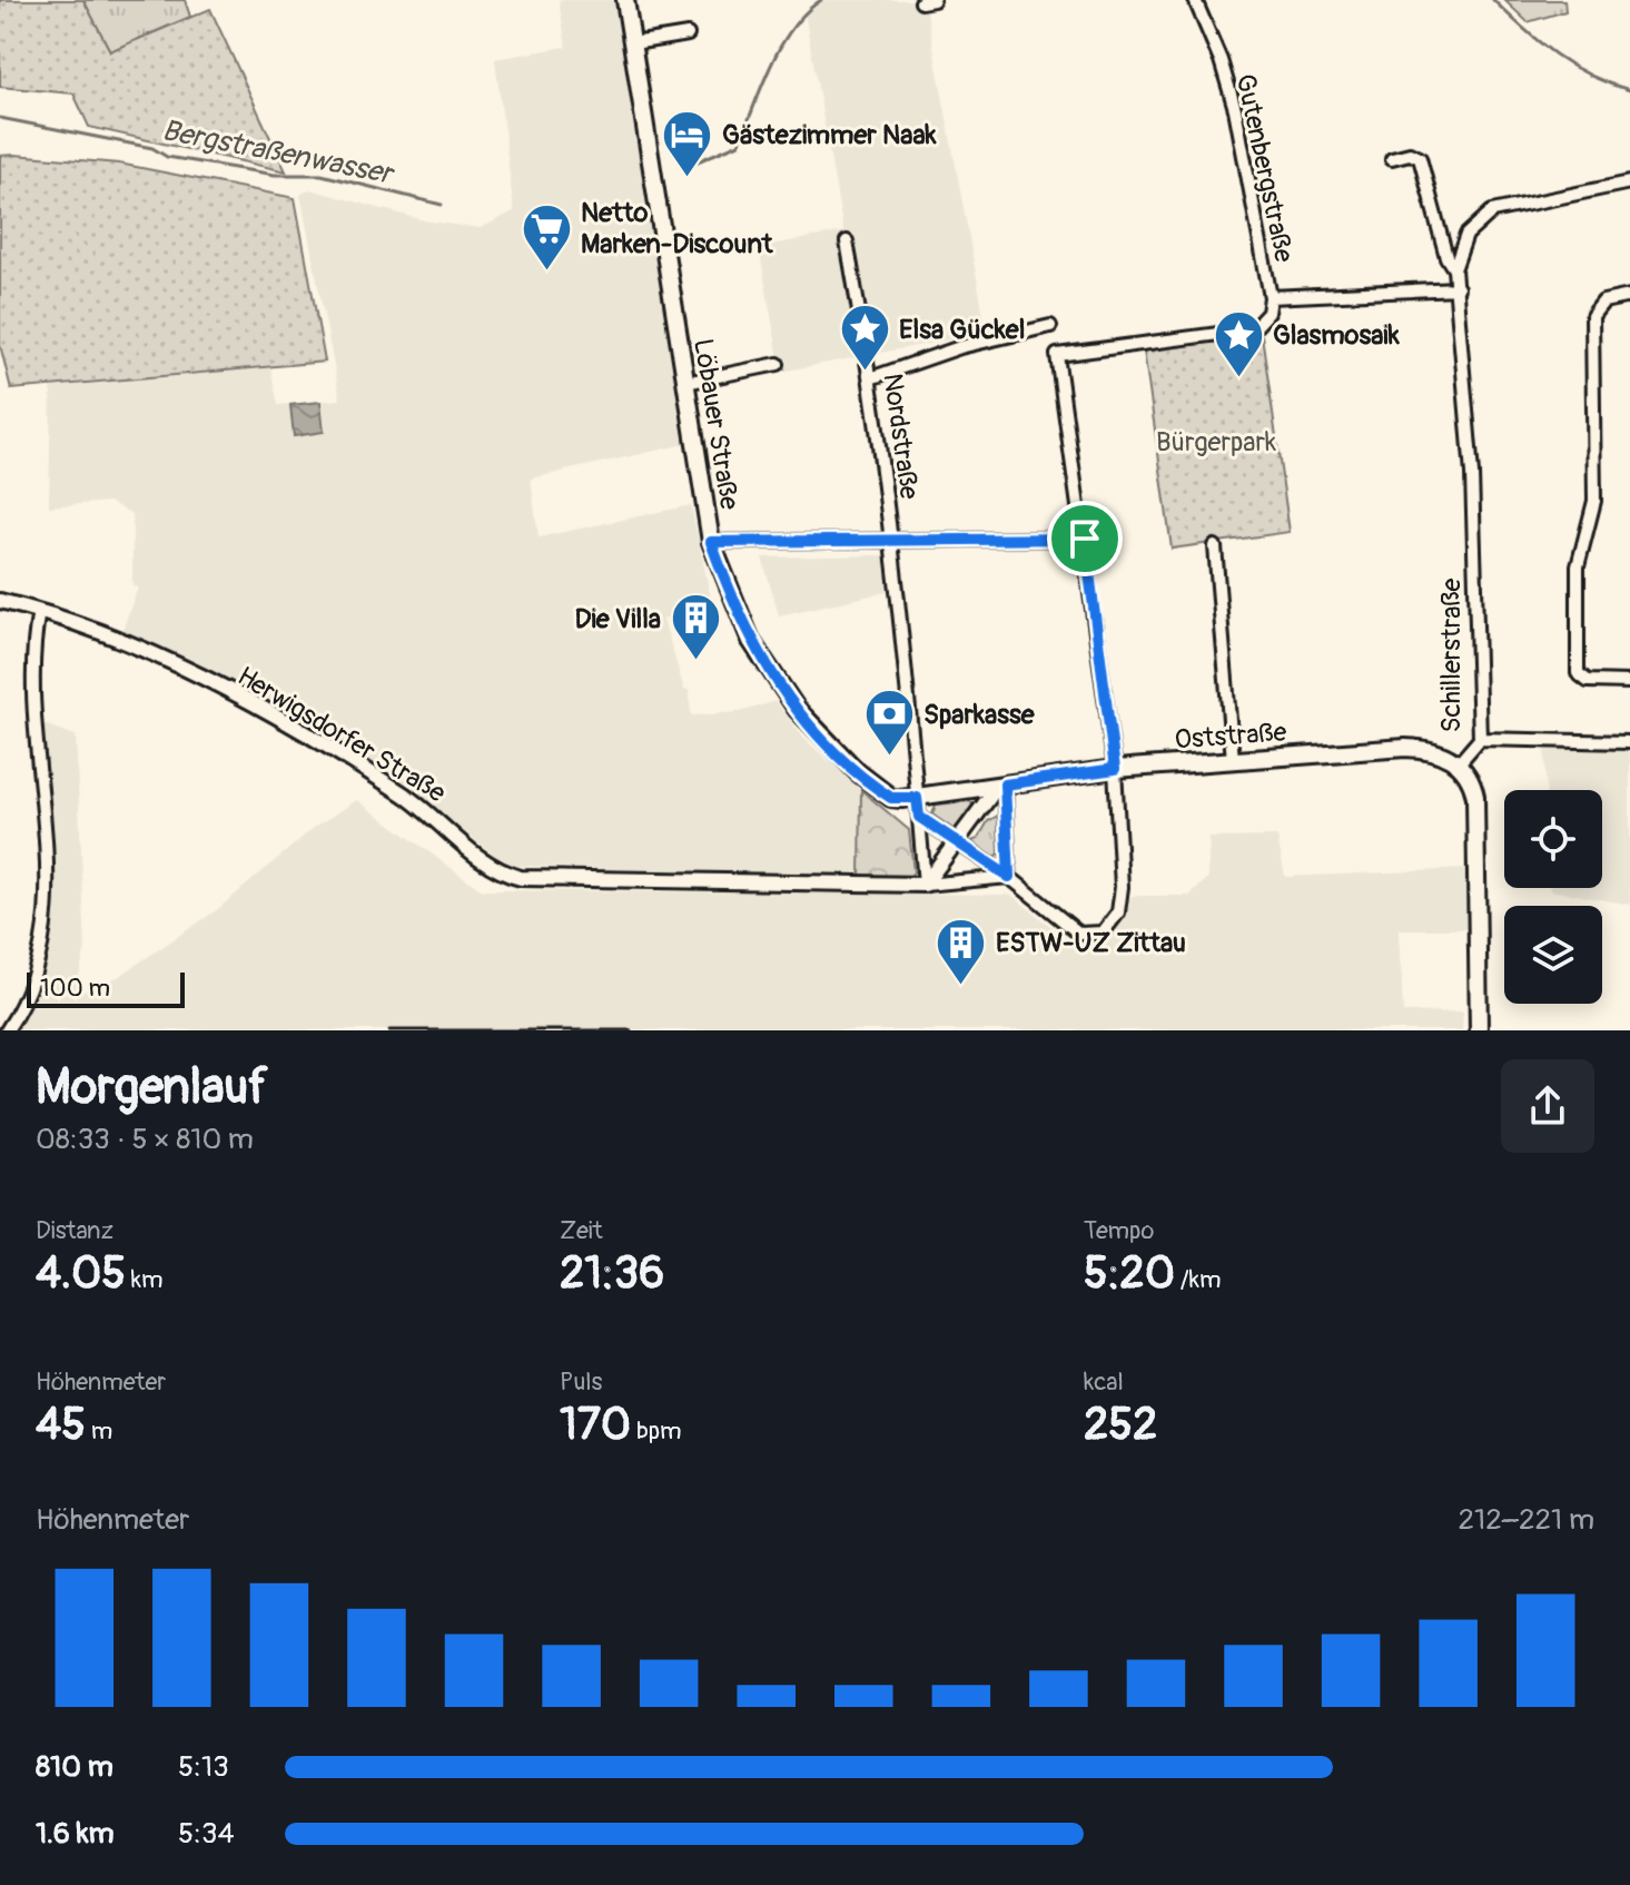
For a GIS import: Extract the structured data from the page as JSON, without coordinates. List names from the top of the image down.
{
  "streets": {
    "main road": ["Löbauer Straße", "Schillerstraße", "Oststraße"],
    "street": ["Gutenbergstraße", "Nordstraße", "Herwigsdorfer Straße"]
  },
  "crossings": [
    ["Löbauer Straße", "Nordstraße"],
    ["Löbauer Straße", "Oststraße"],
    ["Nordstraße", "Oststraße"],
    ["Schillerstraße", "Oststraße"]
  ],
  "water": ["Bergstraßenwasser"],
  "parks": ["Bürgerpark"],
  "places": {
    "hotel": ["Gästezimmer Naak"],
    "supermarket": ["Netto Marken-Discount"],
    "place": ["Elsa Gückel", "Glasmosaik"],
    "building": ["Die Villa", "ESTW-UZ Zittau"],
    "bank": ["Sparkasse"]
  },
  "scale_bar": "100 m",
  "page": {
    "scale": "100 m",
    "heading": ["Morgenlauf", "08:33 · 5 × 810 m"],
    "stats": [
      ["Distanz", "4.05 km"],
      ["Zeit", "21:36"],
      ["Tempo", "5:20 /km"],
      ["Höhenmeter", "45 m"],
      ["Puls", "170 bpm"],
      ["kcal", "252"]
    ],
    "chart": ["Höhenmeter", "212–221 m"],
    "list": [
      {
        "name": "810 m",
        "note": "5:13"
      },
      {
        "name": "1.6 km",
        "note": "5:34"
      }
    ]
  }
}
